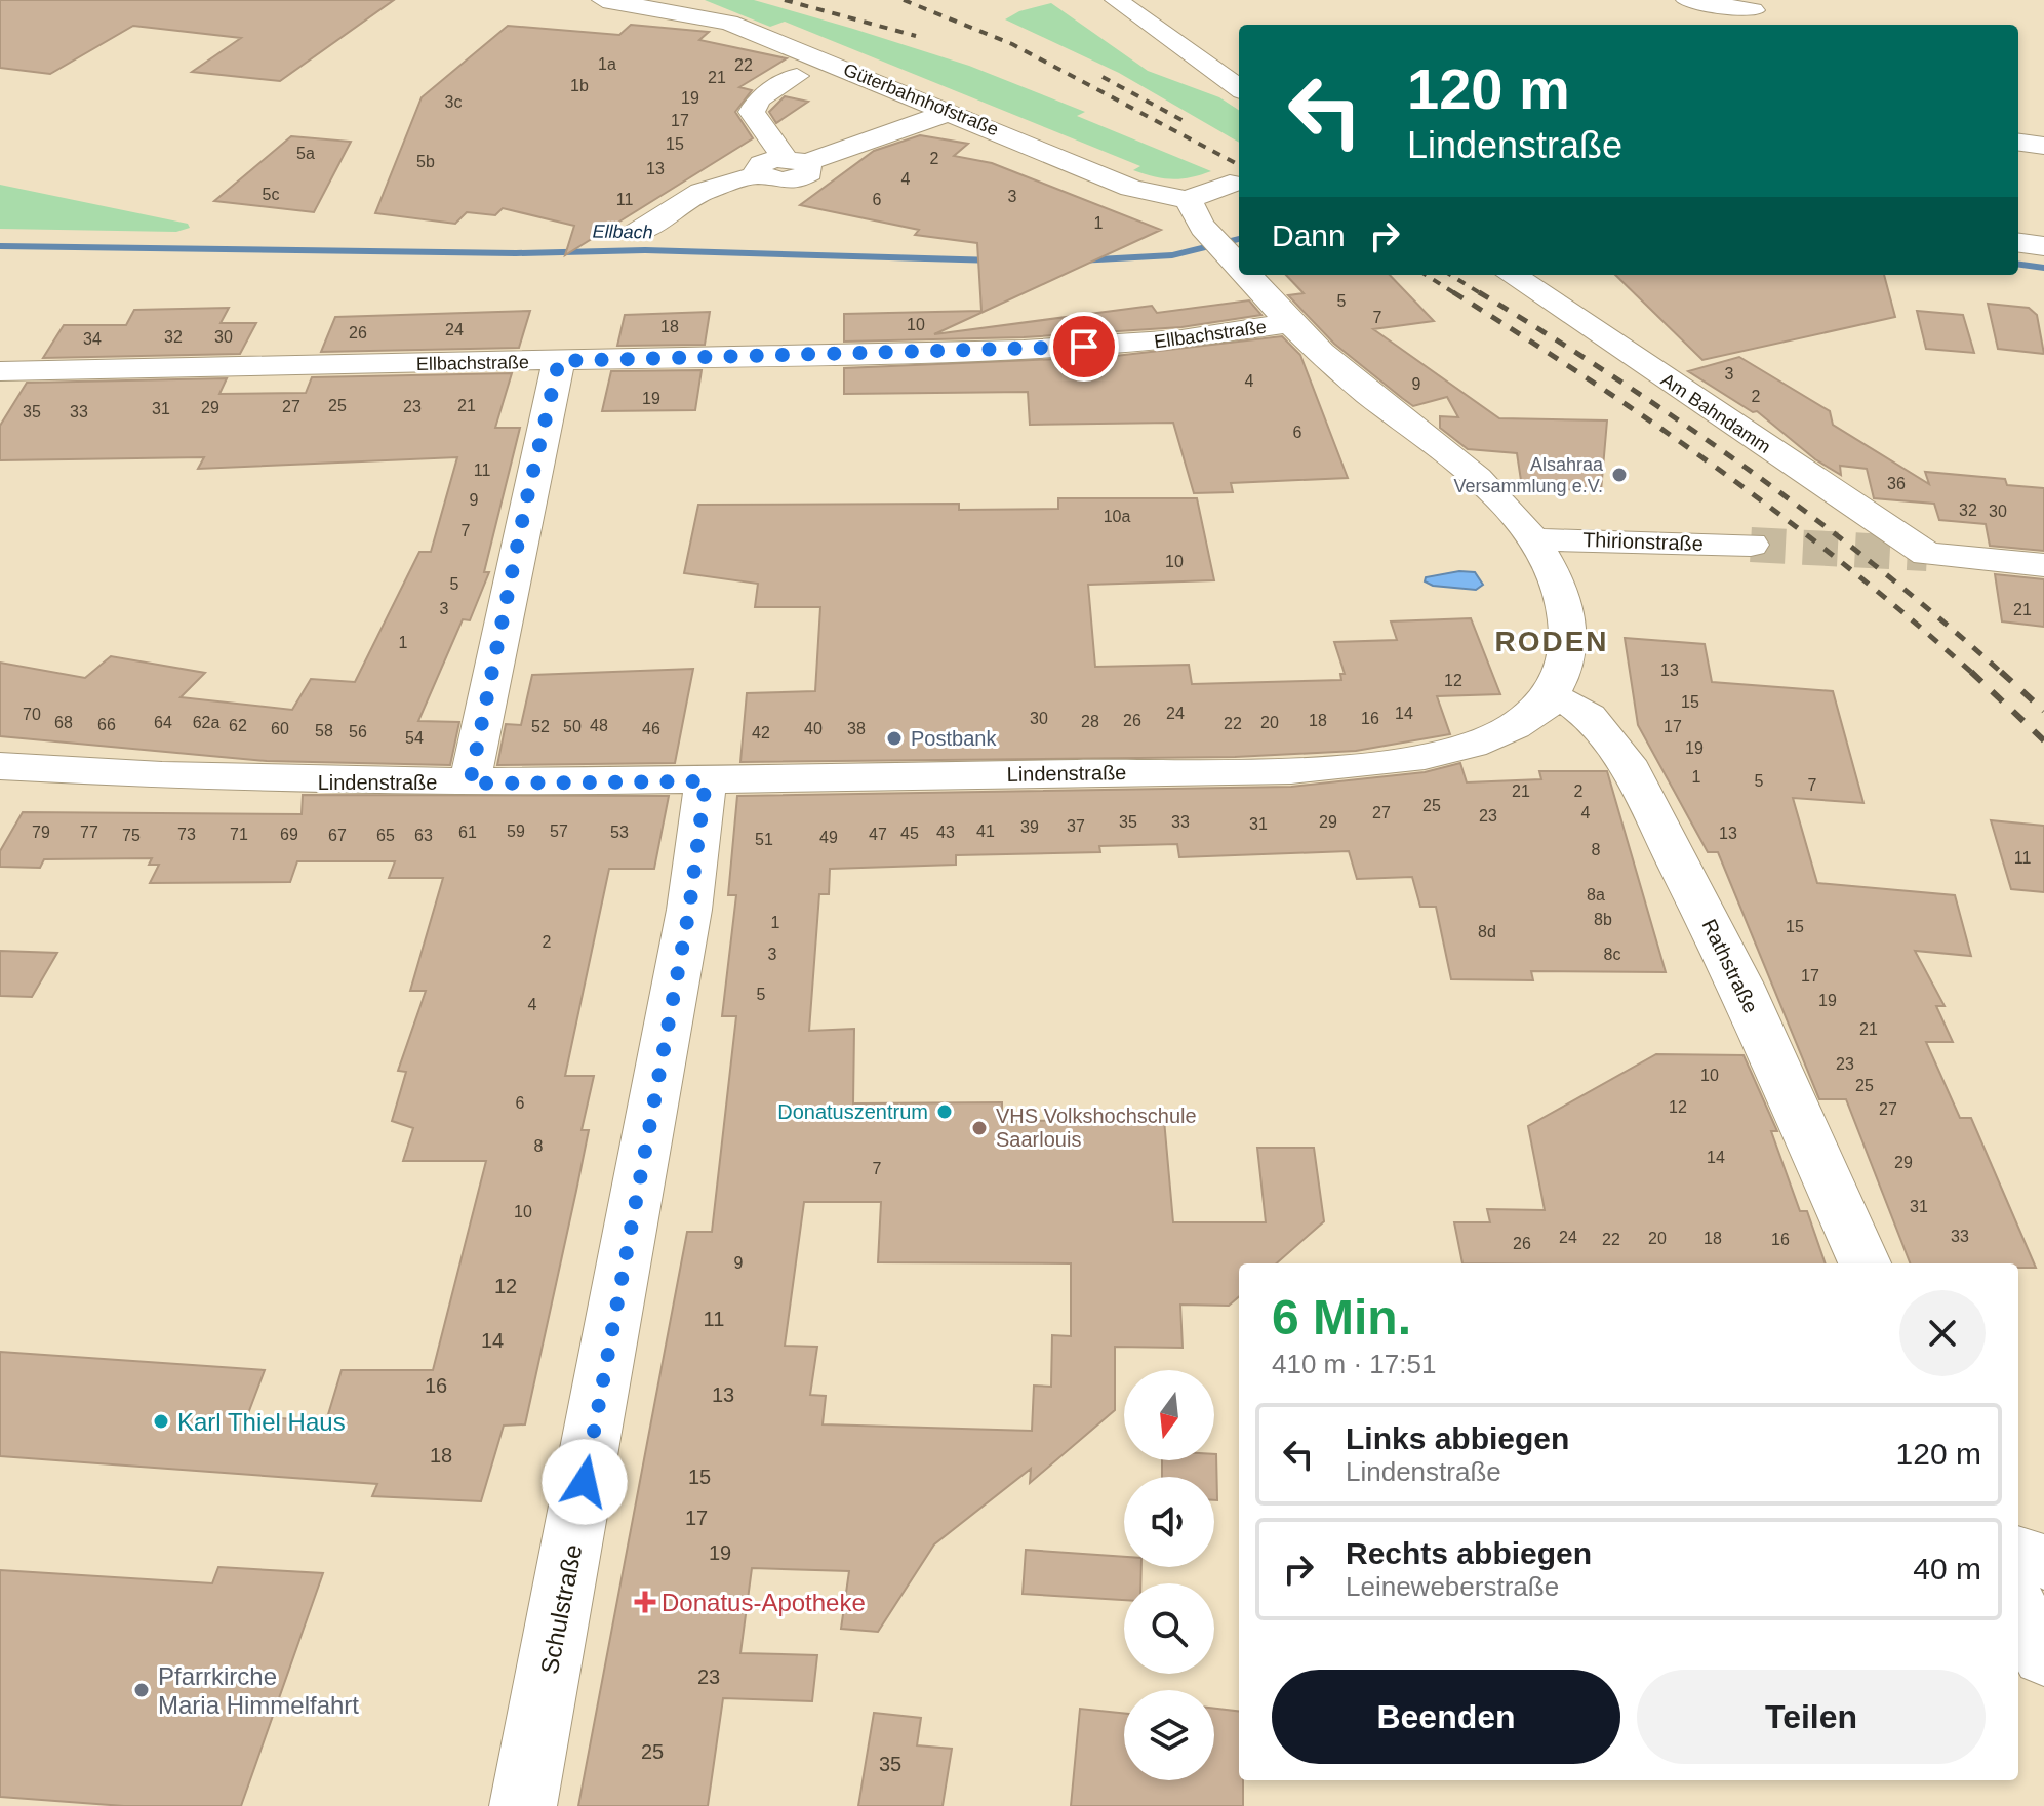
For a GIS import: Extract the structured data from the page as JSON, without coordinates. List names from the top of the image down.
{
  "streets": {
    "street": [
      "Güterbahnhofstraße",
      "Ellbachstraße",
      "Am Bahndamm",
      "Thirionstraße",
      "Lindenstraße",
      "Rathstraße",
      "Schulstraße"
    ]
  },
  "crossings": [
    ["Güterbahnhofstraße", "Lindenstraße"],
    ["Ellbachstraße", "Lindenstraße"],
    ["Thirionstraße", "Lindenstraße"],
    ["Lindenstraße", "Rathstraße"],
    ["Lindenstraße", "Schulstraße"]
  ],
  "districts": ["RODEN"],
  "water": ["Ellbach"],
  "places": {
    "other": [
      "Alsahraa Versammlung e.V.",
      "Postbank",
      "Donatuszentrum",
      "VHS Volkshochschule Saarlouis",
      "Karl Thiel Haus",
      "Pfarrkirche Maria Himmelfahrt"
    ],
    "health": ["Donatus-Apotheke"]
  },
  "house_numbers": [
    "1a",
    "22",
    "21",
    "1b",
    "19",
    "3c",
    "17",
    "15",
    "5a",
    "2",
    "5b",
    "13",
    "4",
    "5c",
    "3",
    "11",
    "6",
    "1",
    "5",
    "7",
    "10",
    "18",
    "24",
    "26",
    "32",
    "30",
    "34",
    "3",
    "4",
    "9",
    "2",
    "19",
    "25",
    "21",
    "27",
    "23",
    "29",
    "31",
    "35",
    "33",
    "6",
    "11",
    "36",
    "9",
    "32",
    "30",
    "10a",
    "7",
    "10",
    "5",
    "3",
    "21",
    "1",
    "13",
    "12",
    "15",
    "24",
    "14",
    "70",
    "30",
    "16",
    "26",
    "18",
    "28",
    "68",
    "64",
    "62a",
    "20",
    "22",
    "66",
    "62",
    "48",
    "52",
    "50",
    "17",
    "60",
    "46",
    "40",
    "38",
    "58",
    "56",
    "42",
    "54",
    "19",
    "1",
    "5",
    "7",
    "21",
    "2",
    "25",
    "27",
    "4",
    "23",
    "35",
    "33",
    "29",
    "31",
    "37",
    "39",
    "59",
    "57",
    "41",
    "79",
    "77",
    "61",
    "53",
    "43",
    "45",
    "13",
    "73",
    "71",
    "69",
    "47",
    "75",
    "67",
    "65",
    "63",
    "49",
    "51",
    "8",
    "11",
    "8a",
    "8b",
    "1",
    "15",
    "8d",
    "2",
    "3",
    "8c",
    "17",
    "5",
    "19",
    "4",
    "21",
    "23",
    "10",
    "25",
    "6",
    "12",
    "27",
    "8",
    "14",
    "29",
    "7",
    "31",
    "10",
    "33",
    "24",
    "20",
    "18",
    "22",
    "16",
    "26",
    "9",
    "12",
    "11",
    "14",
    "16",
    "13",
    "18",
    "15",
    "17",
    "19",
    "23",
    "25",
    "35"
  ],
  "north": "bottom",
  "page": {
    "turn": ["120 m", "Lindenstraße"],
    "then": "Dann",
    "heading": ["6 Min.", "410 m · 17:51"],
    "list": [
      {
        "name": "Links abbiegen",
        "note": "Lindenstraße",
        "value": "120 m"
      },
      {
        "name": "Rechts abbiegen",
        "note": "Leineweberstraße",
        "value": "40 m"
      }
    ],
    "buttons": ["Beenden", "Teilen"]
  }
}
